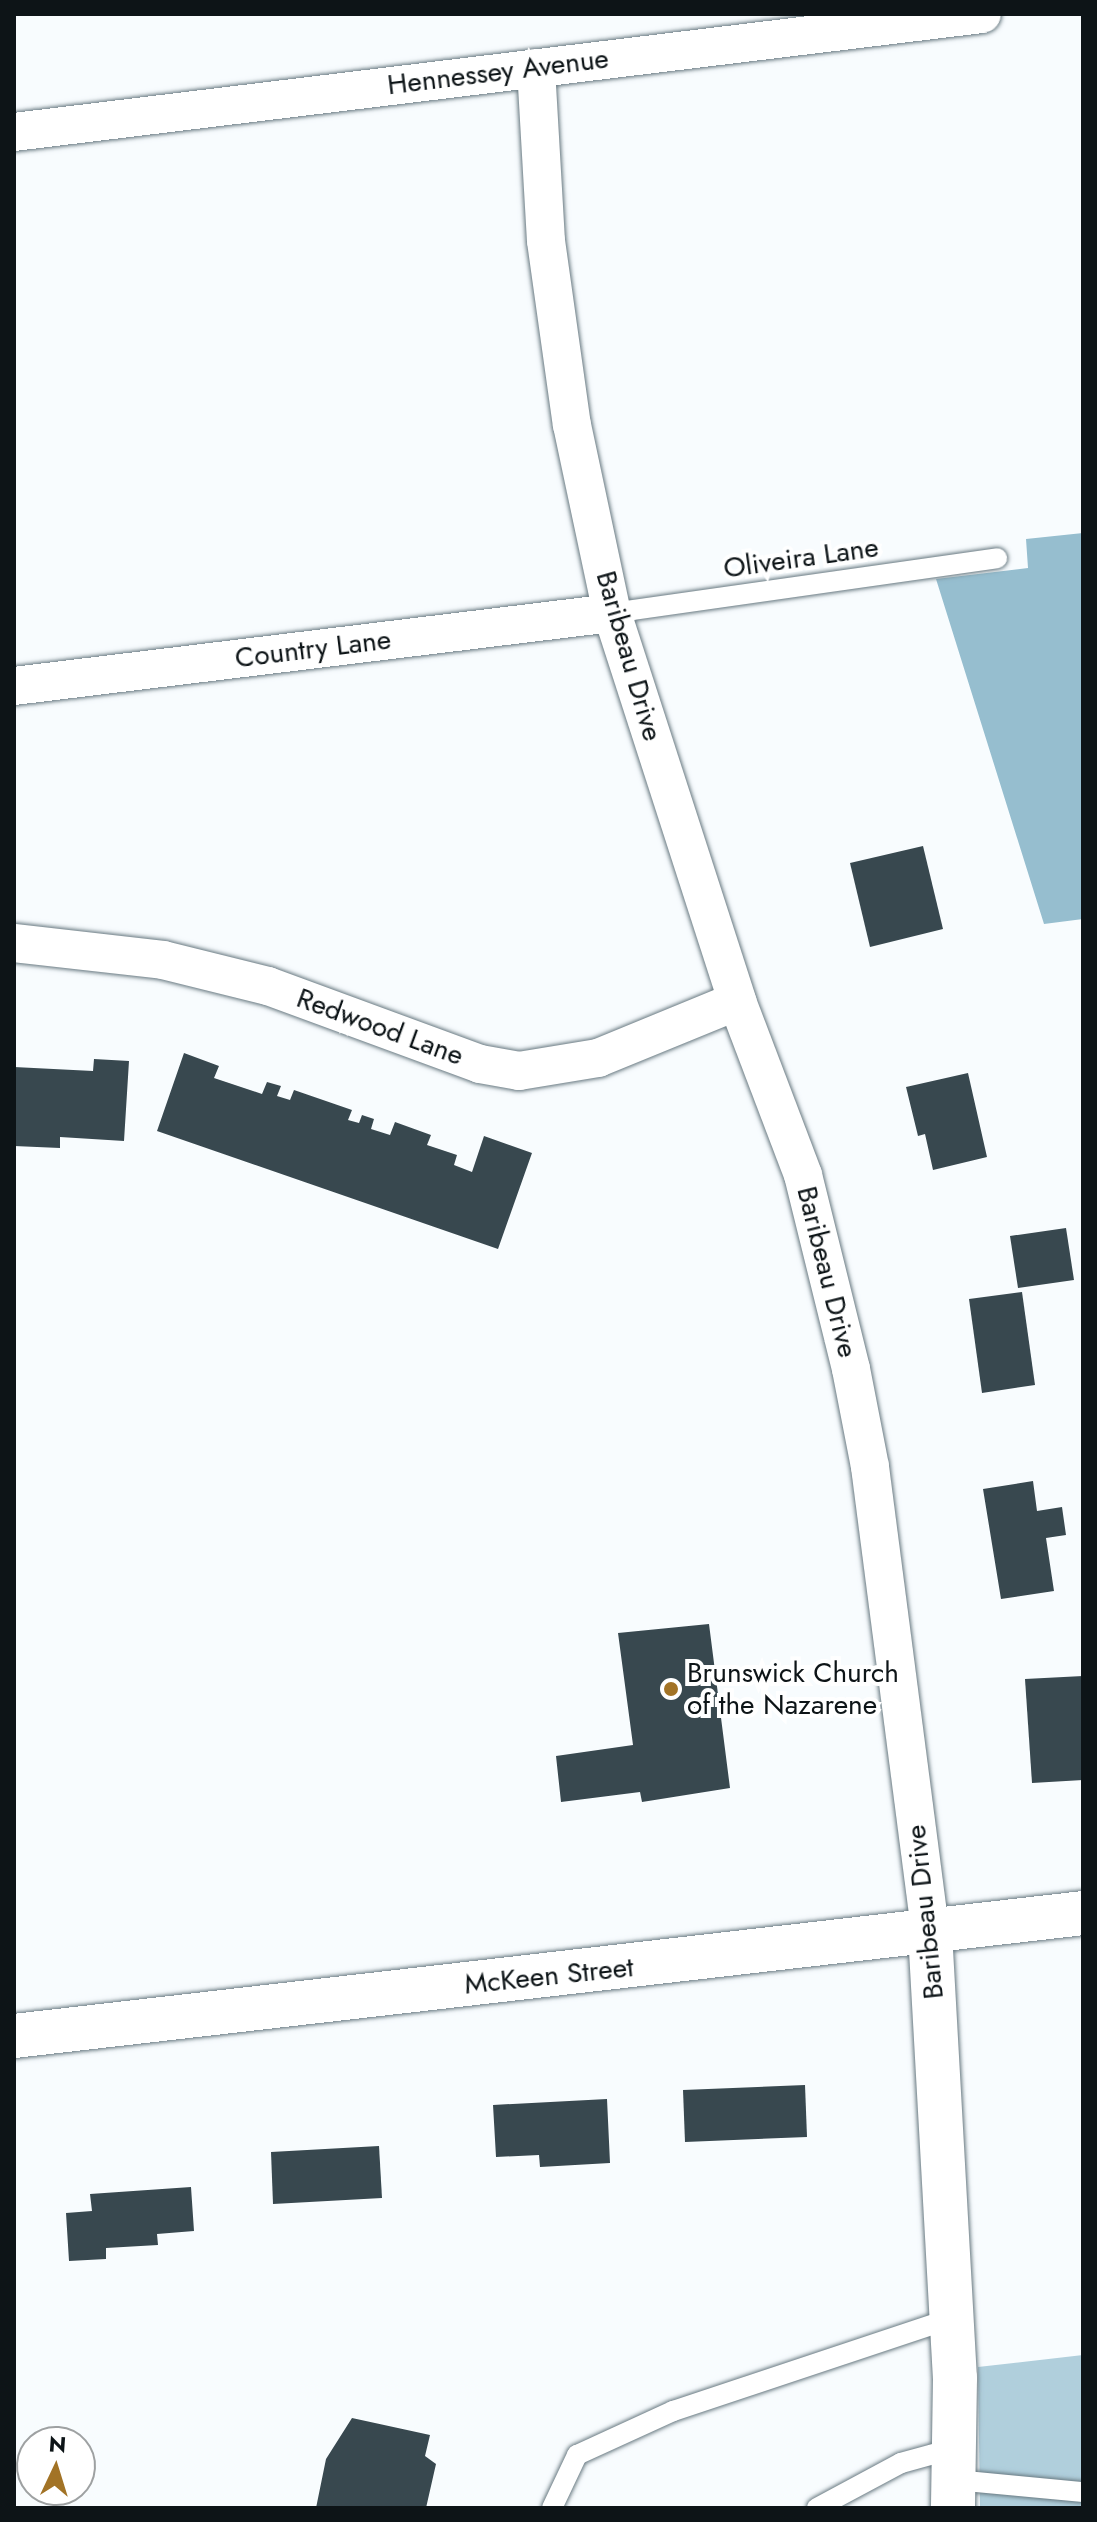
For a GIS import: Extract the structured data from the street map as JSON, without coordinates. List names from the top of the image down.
{
  "streets": {
    "street": [
      "Hennessey Avenue",
      "Country Lane",
      "Baribeau Drive",
      "Redwood Lane",
      "McKeen Street"
    ],
    "lane": ["Oliveira Lane"]
  },
  "crossings": [
    ["Hennessey Avenue", "Baribeau Drive"],
    ["Oliveira Lane", "Country Lane"],
    ["Oliveira Lane", "Baribeau Drive"],
    ["Country Lane", "Baribeau Drive"],
    ["Baribeau Drive", "Redwood Lane"],
    ["Baribeau Drive", "McKeen Street"]
  ],
  "places": ["Brunswick Church of the Nazarene"],
  "north": "top"
}
